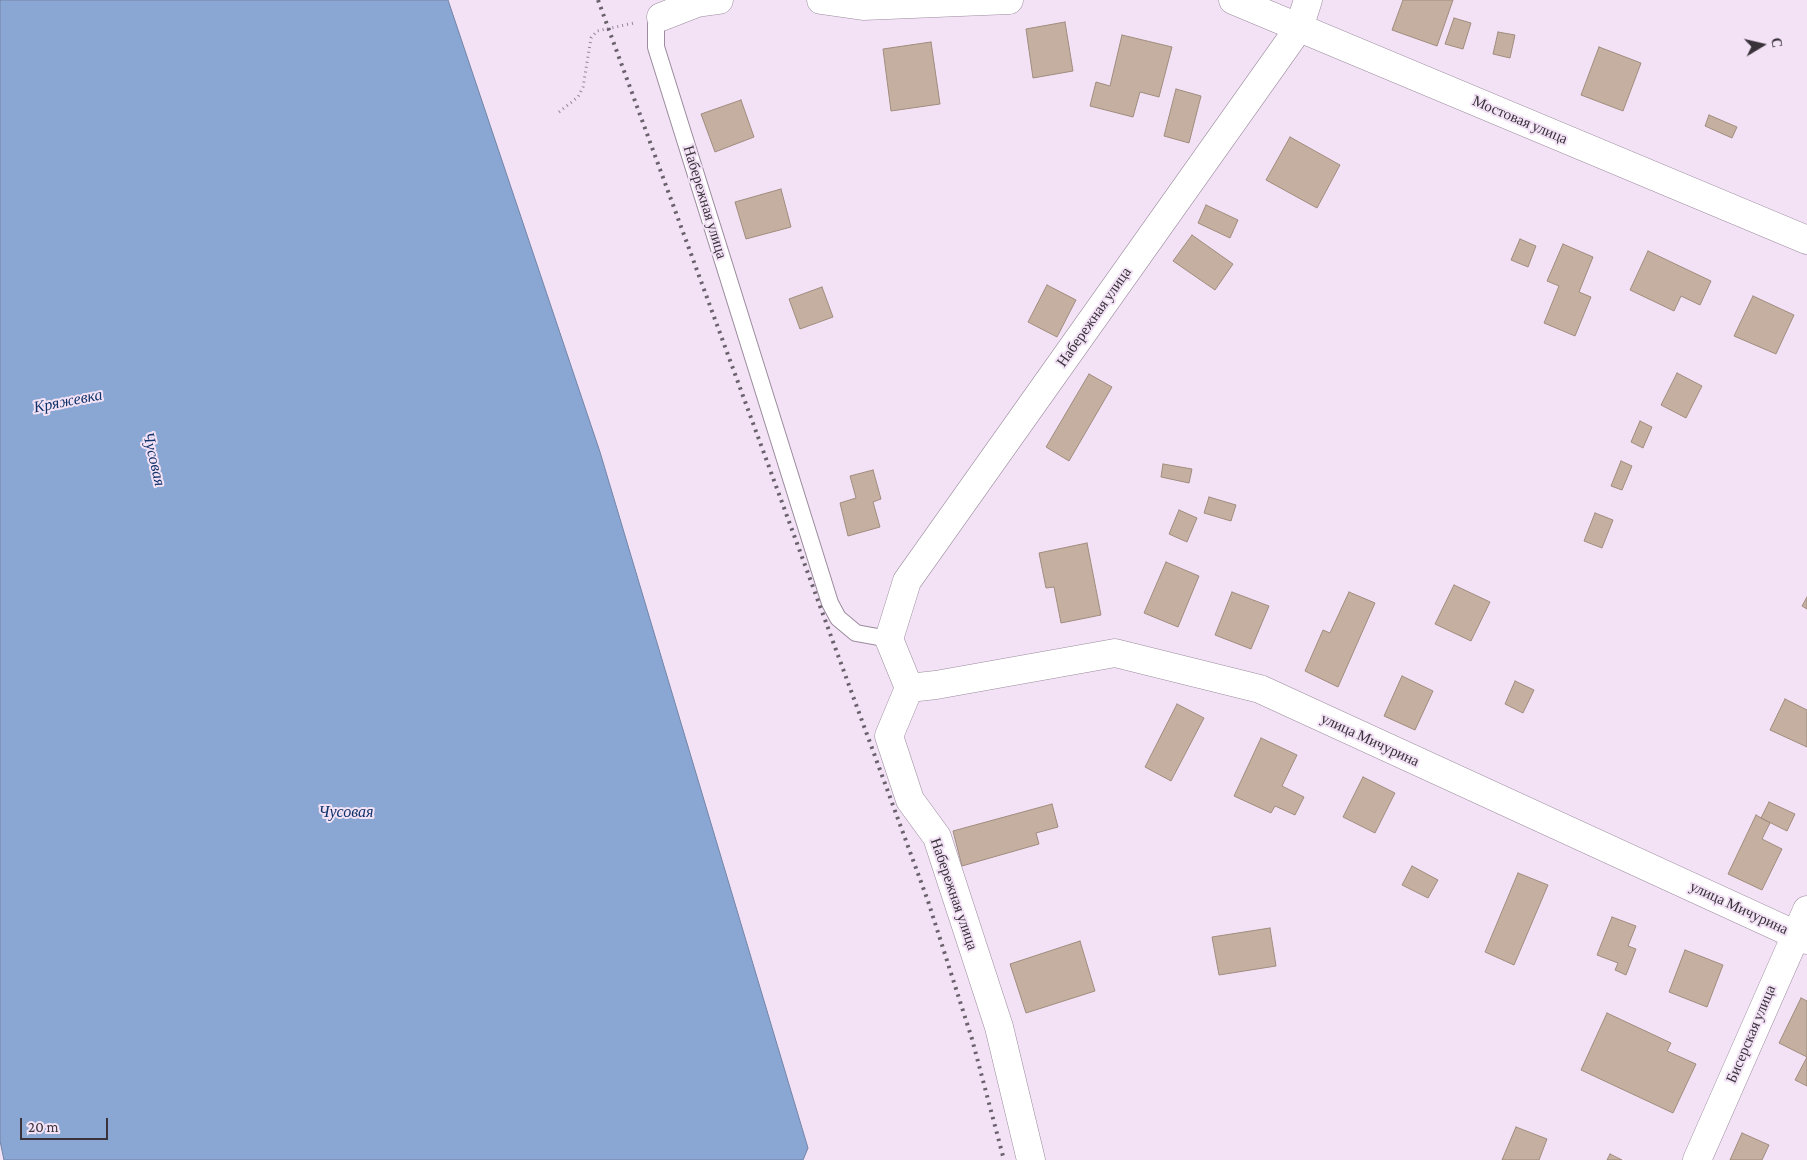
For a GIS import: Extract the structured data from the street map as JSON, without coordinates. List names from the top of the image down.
{
  "streets": {
    "street": [
      "Мостовая улица",
      "Набережная улица",
      "улица Мичурина",
      "Бисерская улица"
    ]
  },
  "crossings": [
    ["Мостовая улица", "Набережная улица"],
    ["Набережная улица", "улица Мичурина"],
    ["улица Мичурина", "Бисерская улица"]
  ],
  "water": ["Кряжевка", "Чусовая"],
  "scale_bar": "20 m",
  "north": "right"
}
